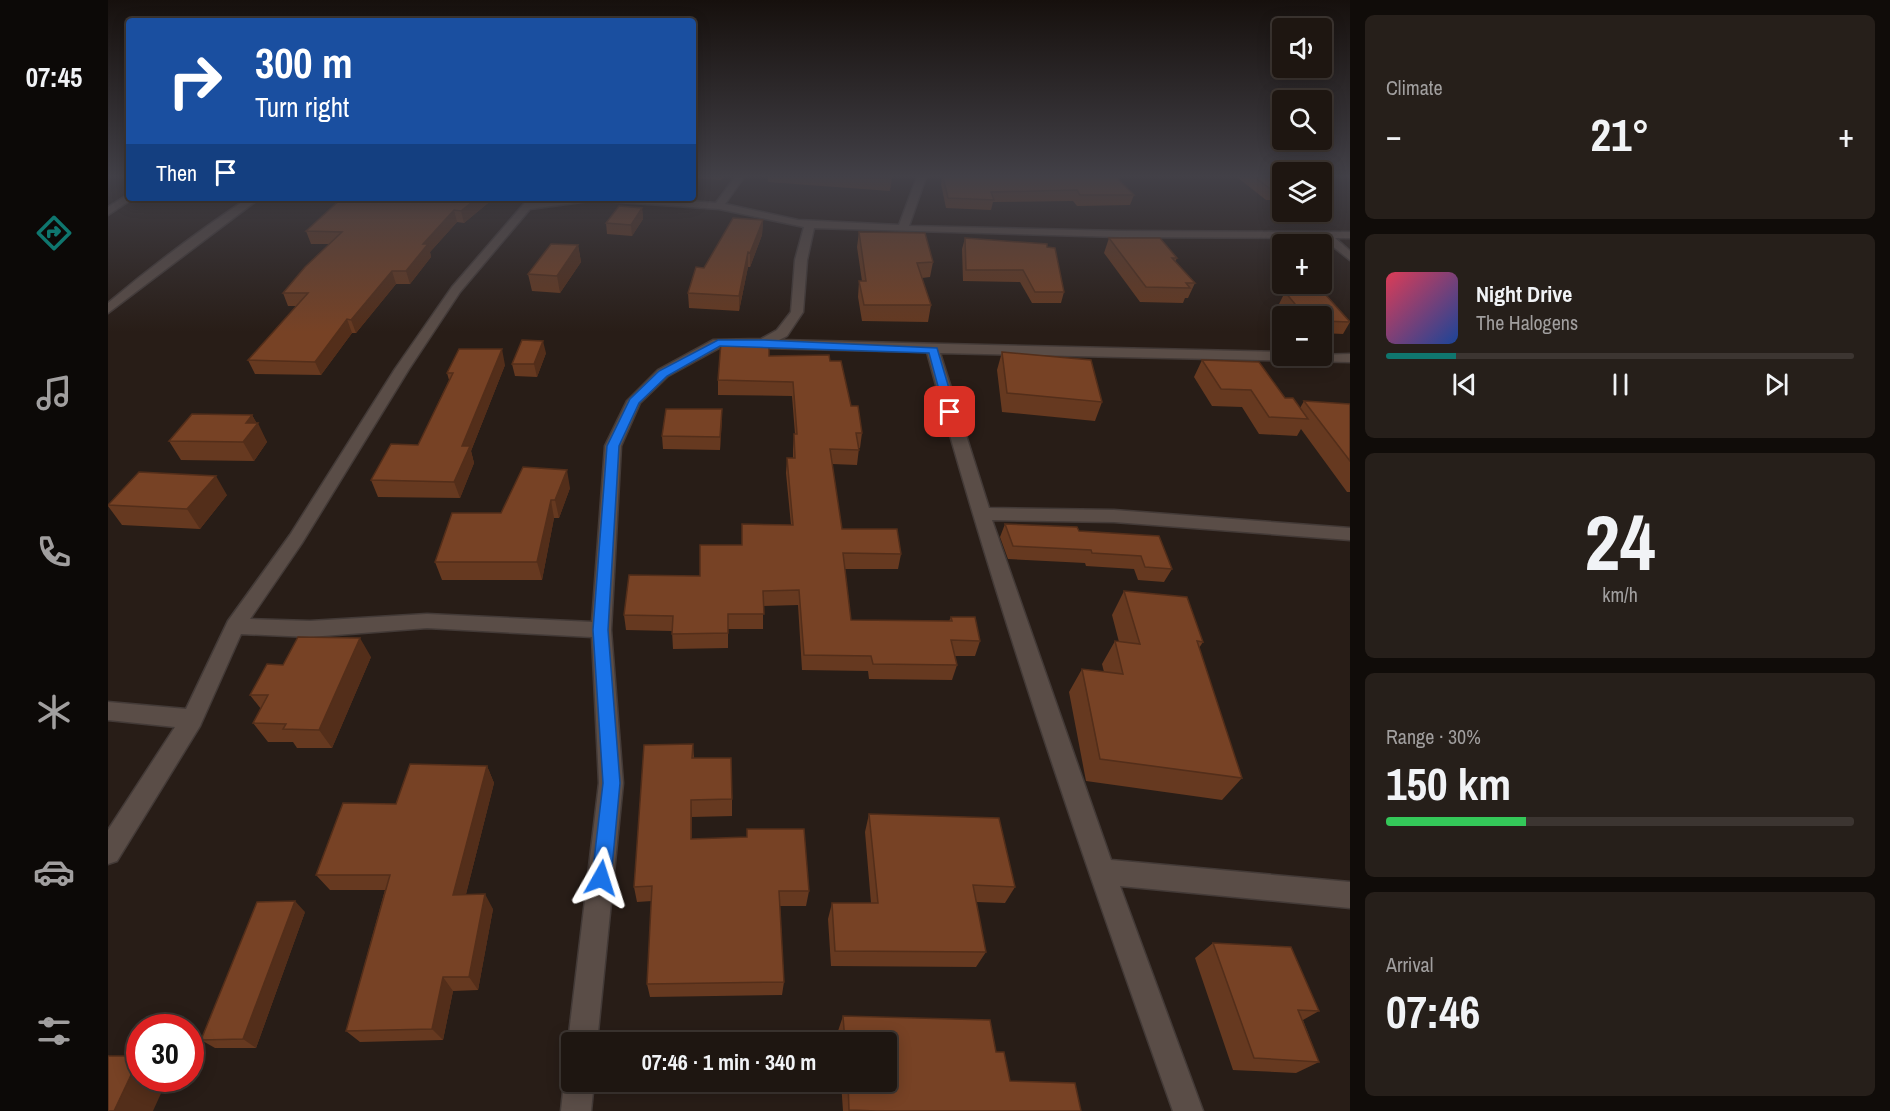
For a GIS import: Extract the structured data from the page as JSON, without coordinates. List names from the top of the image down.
{
  "page": {
    "tabs": "07:45",
    "tile": [
      "Climate",
      ["24", "km/h"],
      ["Range · 30%", "150 km"],
      ["Arrival", "07:46"]
    ],
    "map_buttons": ["+", "−"],
    "turn": ["300 m", "Turn right"],
    "heat": ["−", "21°", "+"],
    "then": "Then",
    "song": ["Night Drive", "The Halogens"],
    "limit": "30",
    "trip": "07:46 · 1 min · 340 m"
  }
}
